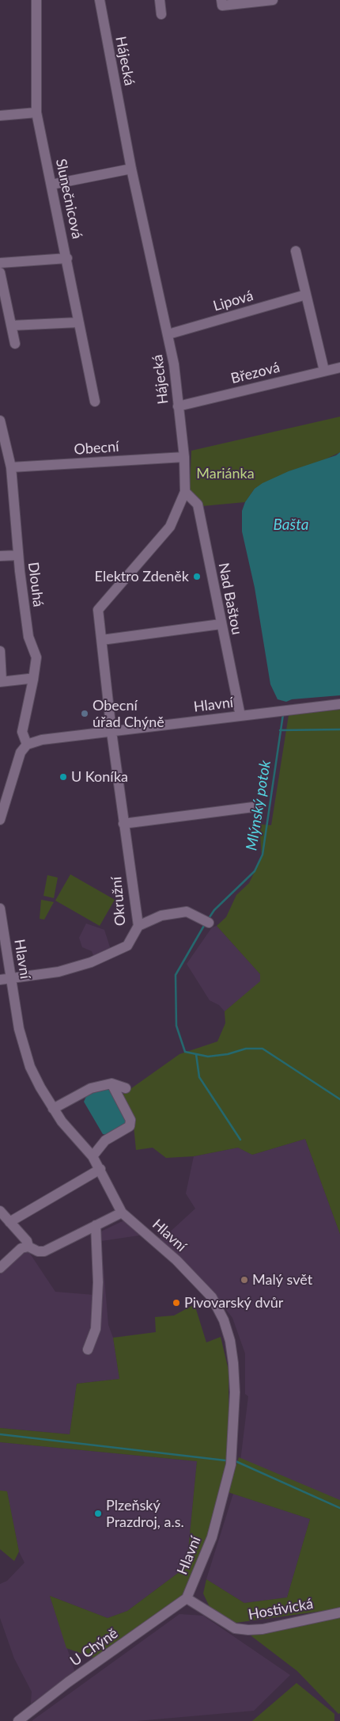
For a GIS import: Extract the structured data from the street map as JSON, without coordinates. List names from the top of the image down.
{
  "streets": {
    "street": [
      "Hájecká",
      "Slunečnicová",
      "Lipová",
      "Březová",
      "Obecní",
      "Dlouhá",
      "Nad Baštou",
      "Hlavní",
      "Okružní",
      "Hostivická",
      "U Chýně"
    ]
  },
  "crossings": [
    ["Hájecká", "Lipová"],
    ["Hájecká", "Březová"],
    ["Hájecká", "Obecní"],
    ["Hájecká", "Nad Baštou"],
    ["Hájecká", "Hlavní"],
    ["Hájecká", "Okružní"],
    ["Obecní", "Dlouhá"],
    ["Dlouhá", "Hlavní"],
    ["Nad Baštou", "Hlavní"],
    ["Hlavní", "Okružní"],
    ["Hlavní", "Hostivická"],
    ["Hlavní", "U Chýně"],
    ["Hostivická", "U Chýně"]
  ],
  "water": ["Bašta", "Mlýnský potok"],
  "parks": ["Mariánka"],
  "places": [
    "Elektro Zdeněk",
    "Obecní úřad Chýně",
    "U Koníka",
    "Malý svět",
    "Pivovarský dvůr",
    "Plzeňský Prazdroj, a.s."
  ]
}
